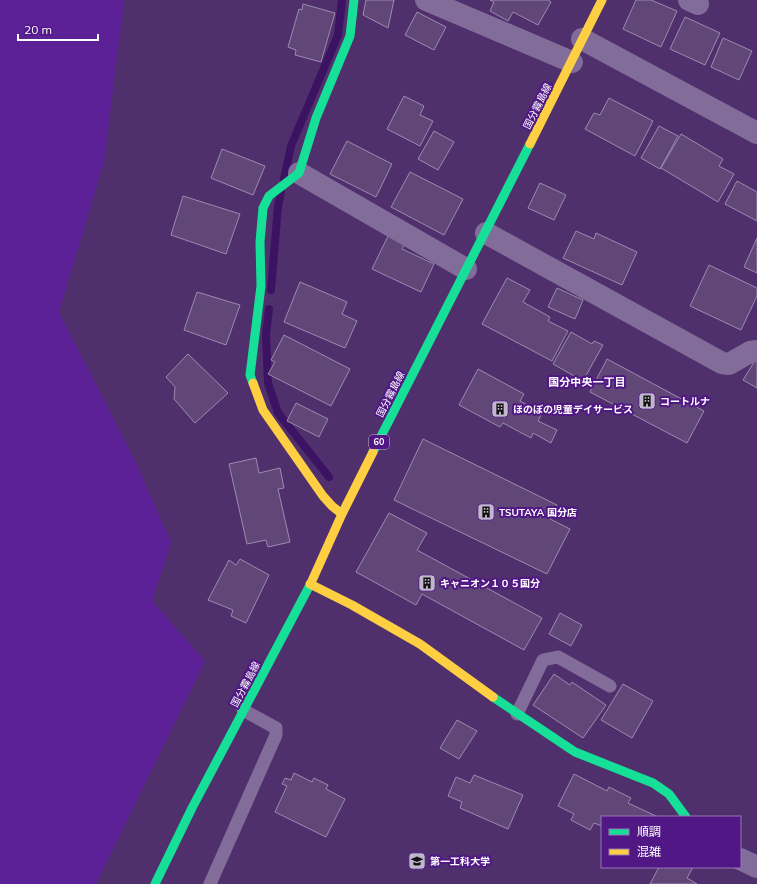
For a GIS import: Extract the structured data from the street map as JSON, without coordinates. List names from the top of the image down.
{
  "streets": {
    "street": ["国分霧島線", "60"]
  },
  "districts": ["国分中央一丁目"],
  "places": {
    "building": [
      "コートルナ",
      "ほのぼの児童デイサービス",
      "TSUTAYA 国分店",
      "キャニオン１０５国分"
    ],
    "school or university": ["第一工科大学"]
  },
  "legend": ["順調", "混雑"],
  "scale_bar": "20 m"
}
